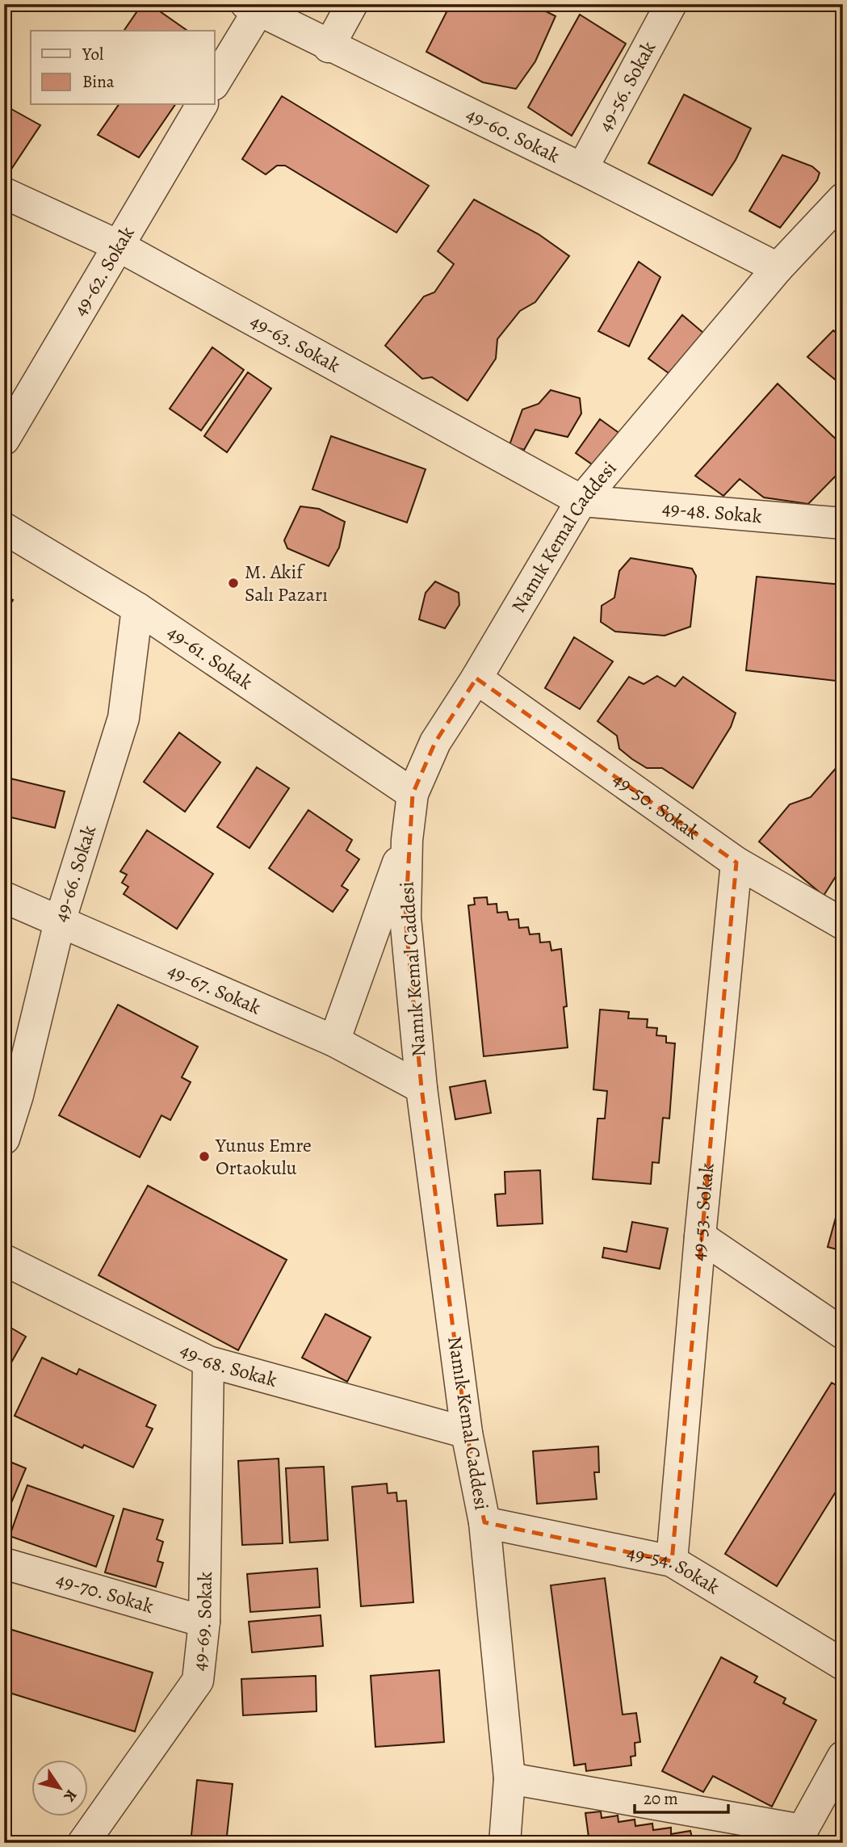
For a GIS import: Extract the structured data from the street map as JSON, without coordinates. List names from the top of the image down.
{
  "streets": {
    "street": [
      "49-56. Sokak",
      "49-60. Sokak",
      "49-62. Sokak",
      "49-63. Sokak",
      "49-48. Sokak",
      "Namık Kemal Caddesi",
      "49-61. Sokak",
      "49-50. Sokak",
      "49-66. Sokak",
      "49-67. Sokak",
      "49-53. Sokak",
      "49-68. Sokak",
      "49-54. Sokak",
      "49-70. Sokak",
      "49-69. Sokak"
    ]
  },
  "crossings": [
    ["49-56. Sokak", "49-60. Sokak"],
    ["49-60. Sokak", "Namık Kemal Caddesi"],
    ["49-62. Sokak", "49-63. Sokak"],
    ["49-63. Sokak", "49-48. Sokak"],
    ["49-63. Sokak", "Namık Kemal Caddesi"],
    ["49-48. Sokak", "Namık Kemal Caddesi"],
    ["Namık Kemal Caddesi", "49-61. Sokak"],
    ["Namık Kemal Caddesi", "49-50. Sokak"],
    ["Namık Kemal Caddesi", "49-67. Sokak"],
    ["Namık Kemal Caddesi", "49-68. Sokak"],
    ["Namık Kemal Caddesi", "49-54. Sokak"],
    ["49-61. Sokak", "49-66. Sokak"],
    ["49-50. Sokak", "49-53. Sokak"],
    ["49-66. Sokak", "49-67. Sokak"],
    ["49-53. Sokak", "49-54. Sokak"],
    ["49-68. Sokak", "49-69. Sokak"],
    ["49-70. Sokak", "49-69. Sokak"]
  ],
  "places": ["M. Akif Salı Pazarı", "Yunus Emre Ortaokulu"],
  "legend": ["Yol", "Bina"],
  "scale_bar": "20 m",
  "north": "bottom right"
}
